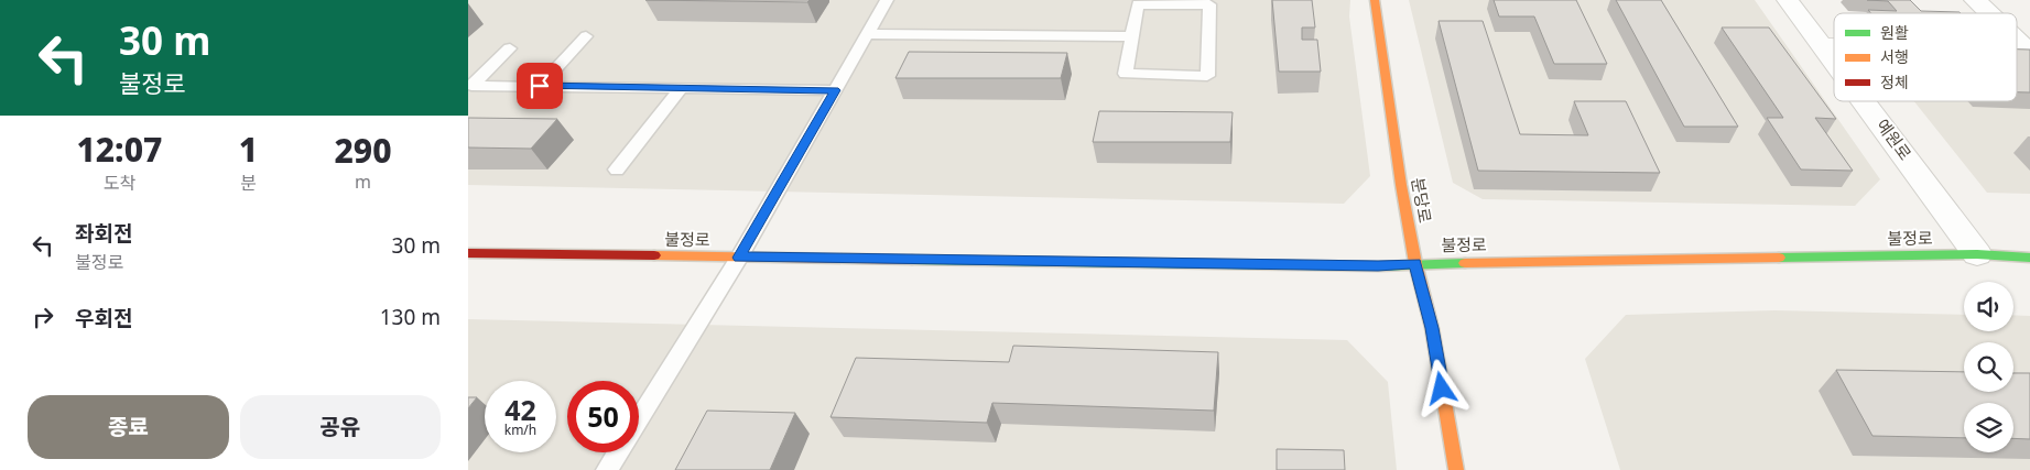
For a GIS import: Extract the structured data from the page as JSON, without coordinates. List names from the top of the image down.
{
  "streets": {
    "main road": ["분당로", "불정로"],
    "street": ["예원로"]
  },
  "crossings": [
    ["예원로", "불정로"],
    ["분당로", "불정로"]
  ],
  "legend": ["원활", "서행", "정체"],
  "page": {
    "turn": ["30 m", "불정로"],
    "eta": [
      "12:07",
      "도착",
      "1",
      "분",
      "290",
      "m"
    ],
    "list": [
      {
        "name": "좌회전",
        "note": "불정로",
        "value": "30 m"
      },
      {
        "name": "우회전",
        "value": "130 m"
      }
    ],
    "speed": "42 km/h",
    "limit": "50",
    "buttons": ["종료", "공유"]
  }
}
